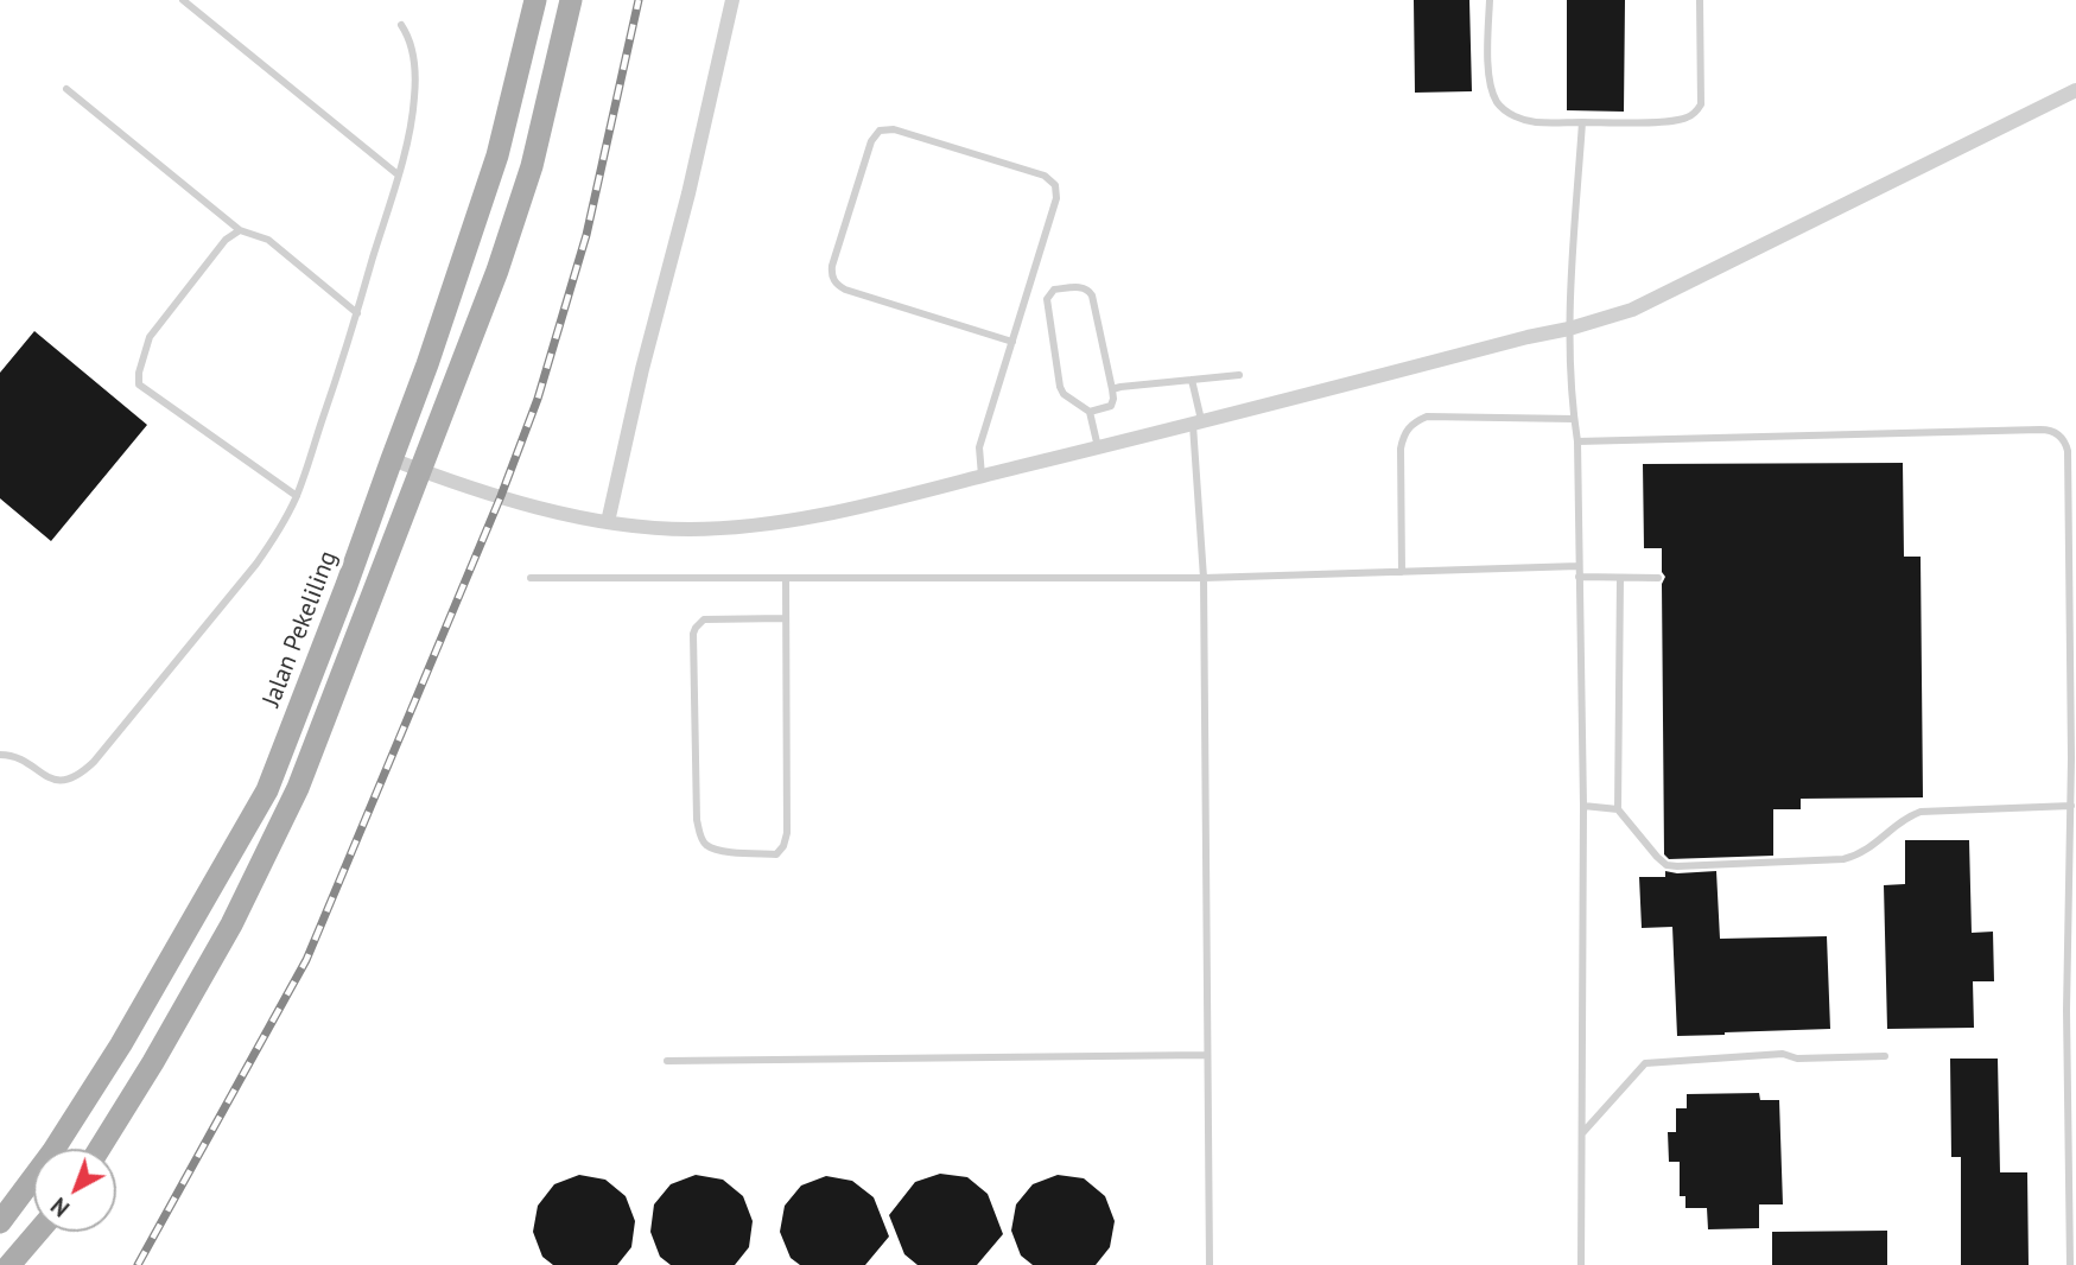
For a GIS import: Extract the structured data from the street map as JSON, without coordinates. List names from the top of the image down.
{
  "streets": {
    "main road": ["Jalan Pekeliling"]
  },
  "north": "bottom left"
}
